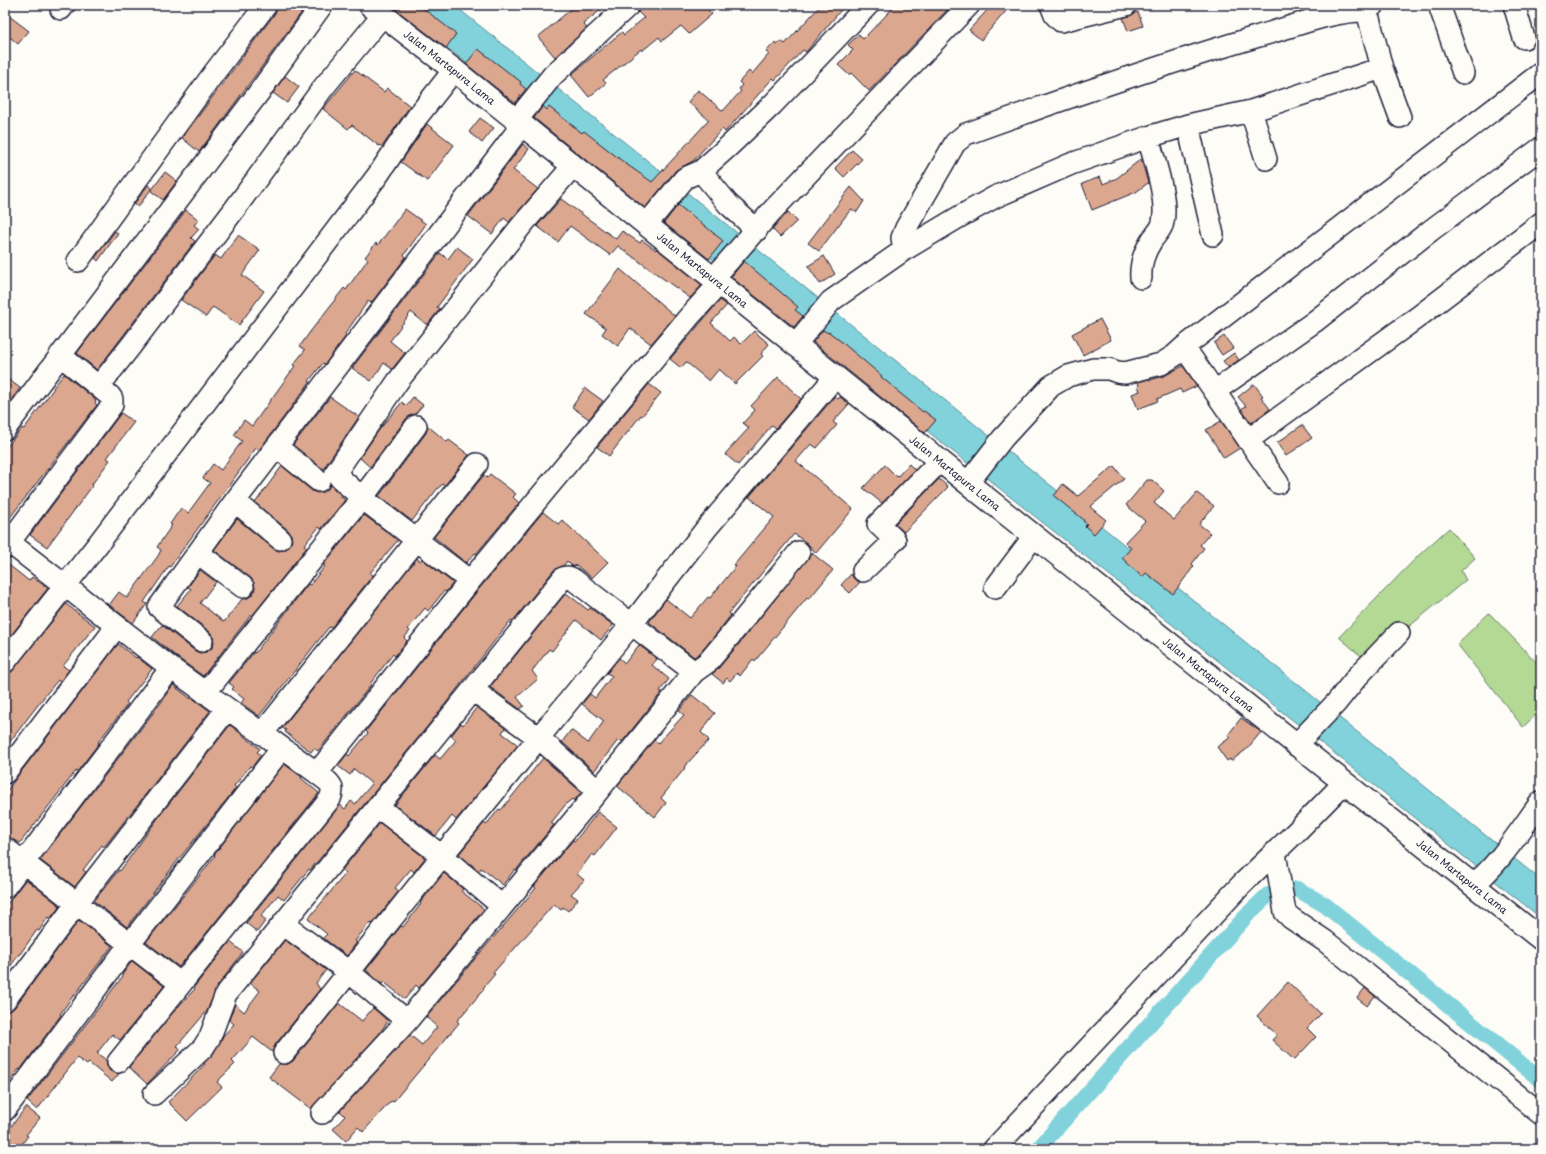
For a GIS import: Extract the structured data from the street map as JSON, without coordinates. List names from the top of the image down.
{
  "streets": {
    "main road": ["Jalan Martapura Lama"]
  }
}
